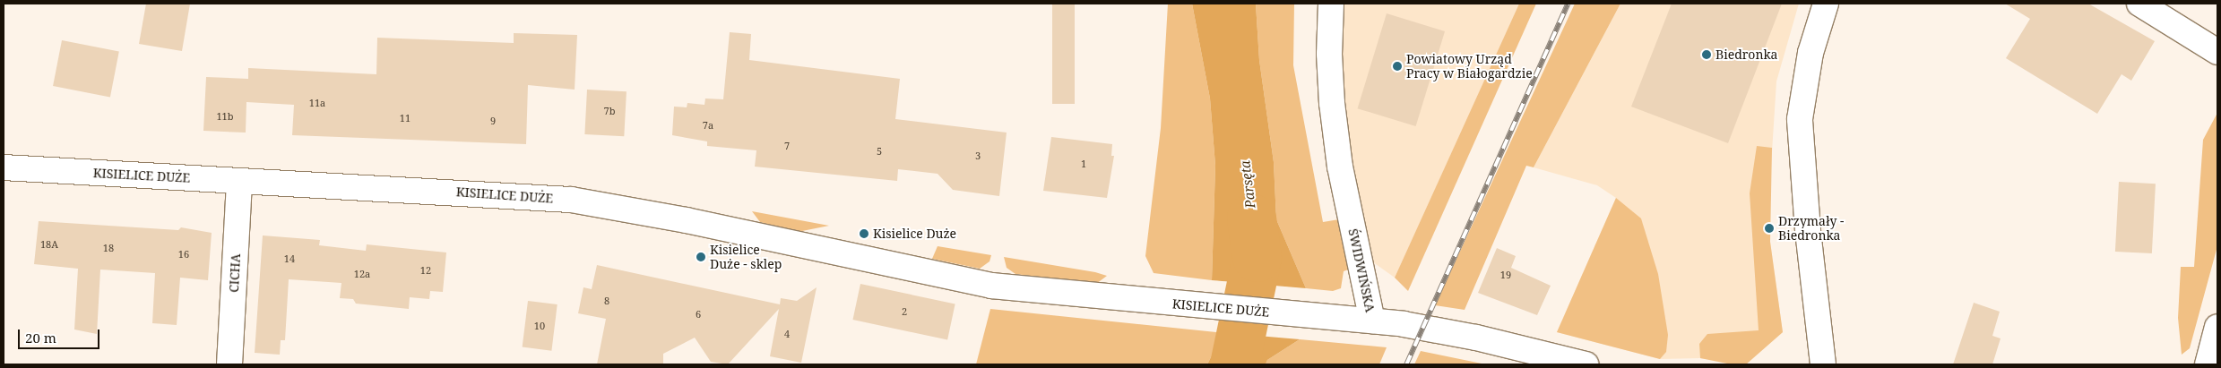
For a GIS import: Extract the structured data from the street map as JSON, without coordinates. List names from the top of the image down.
{
  "streets": {
    "street": ["KISIELICE DUŻE", "ŚWIDWIŃSKA", "CICHA"]
  },
  "crossings": [
    ["KISIELICE DUŻE", "ŚWIDWIŃSKA"],
    ["KISIELICE DUŻE", "CICHA"]
  ],
  "water": ["Parsęta"],
  "places": [
    "Biedronka",
    "Powiatowy Urząd Pracy w Białogardzie",
    "Drzymały - Biedronka",
    "Kisielice Duże",
    "Kisielice Duże - sklep"
  ],
  "house_numbers": [
    "11a",
    "7b",
    "11b",
    "11",
    "9",
    "7a",
    "7",
    "5",
    "3",
    "1",
    "18A",
    "18",
    "16",
    "14",
    "12",
    "12a",
    "19",
    "8",
    "2",
    "6",
    "10",
    "4"
  ],
  "scale_bar": "20 m"
}
